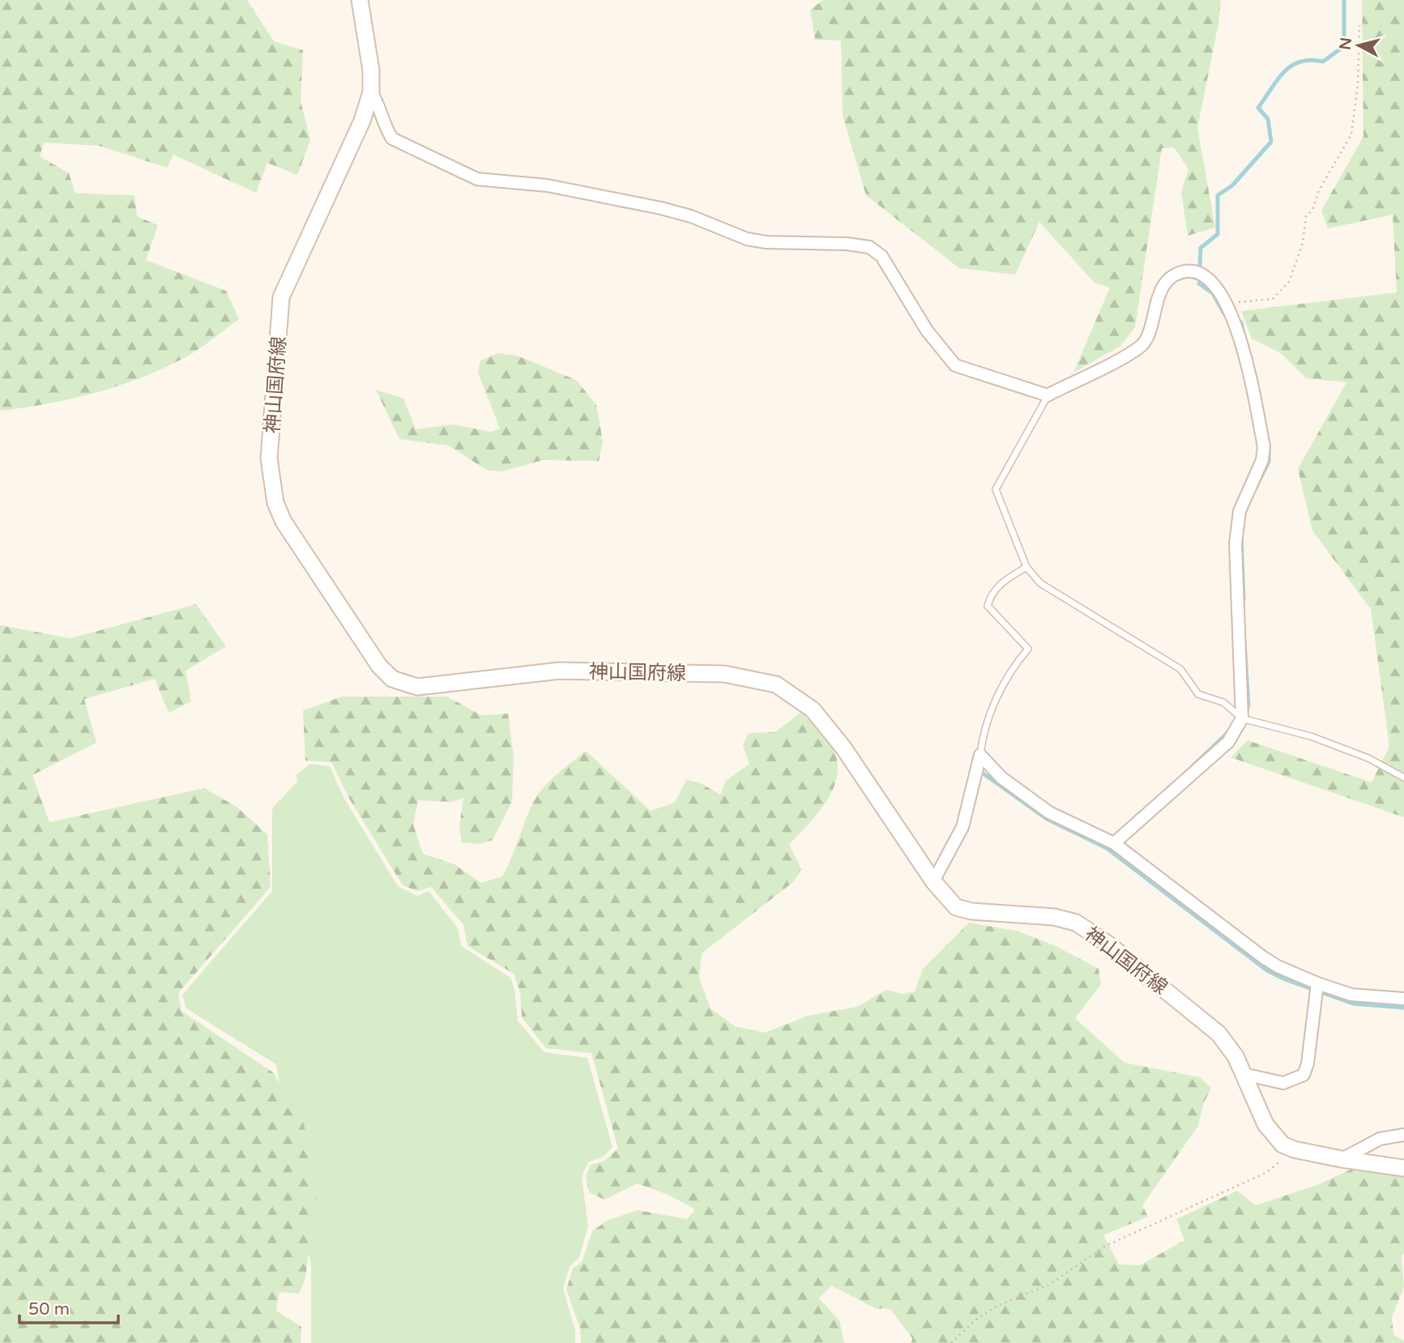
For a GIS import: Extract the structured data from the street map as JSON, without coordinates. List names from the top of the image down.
{
  "streets": {
    "main road": ["神山国府線"]
  },
  "scale_bar": "50 m",
  "north": "left"
}
